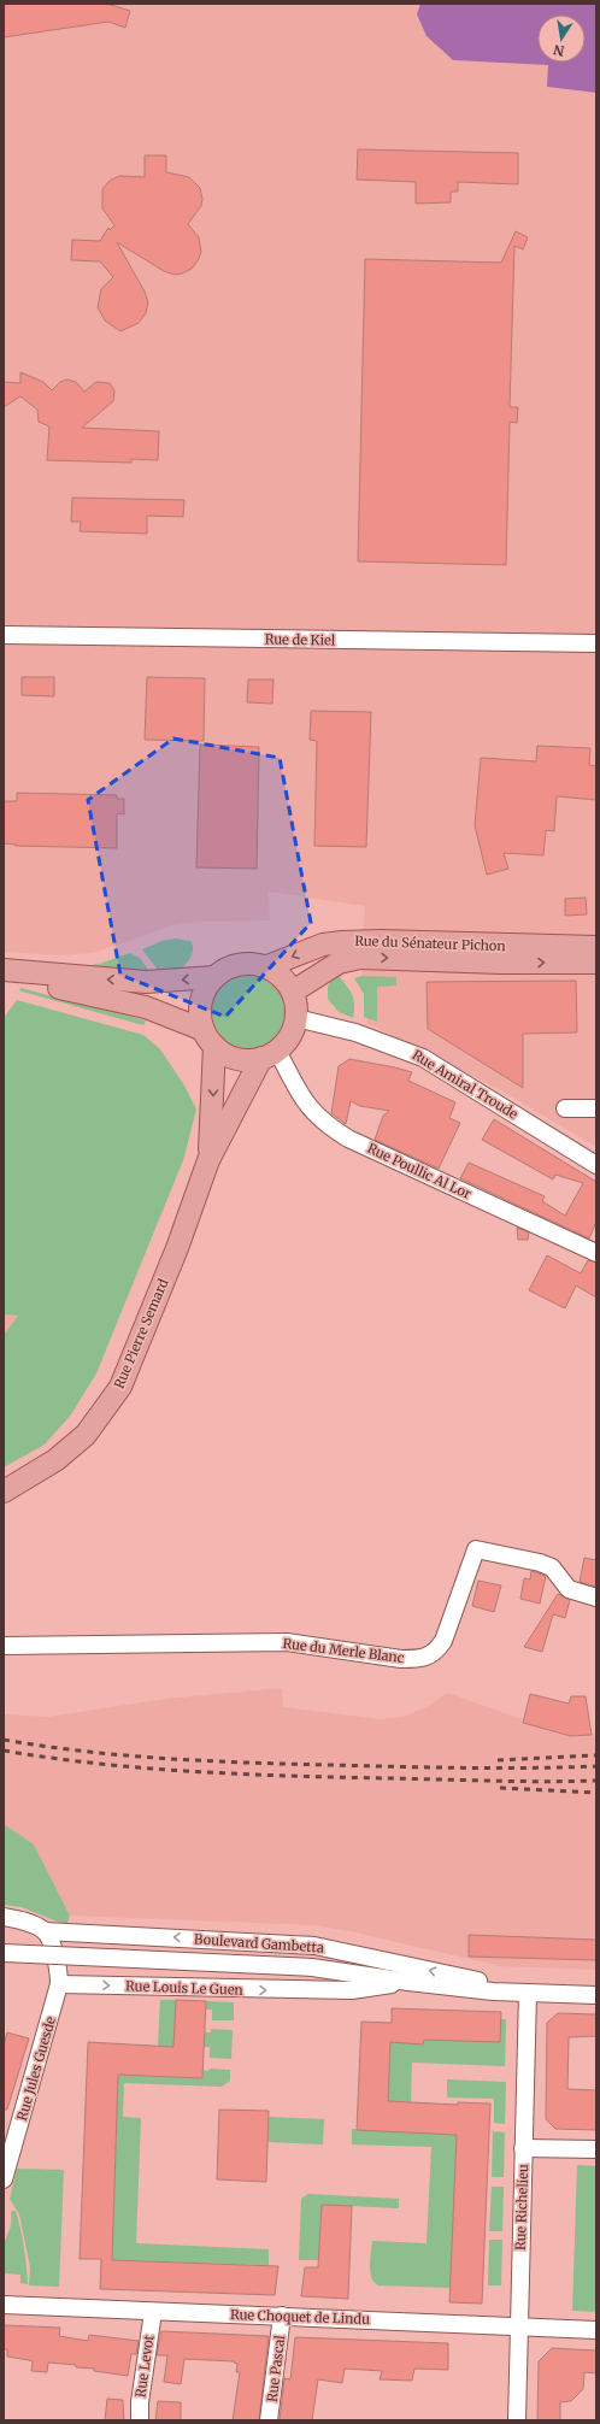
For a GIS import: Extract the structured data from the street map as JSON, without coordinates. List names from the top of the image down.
{
  "streets": {
    "main road": ["Rue du Sénateur Pichon", "Rue Pierre Semard"],
    "street": [
      "Rue de Kiel",
      "Rue Amiral Troude",
      "Rue Poullic Al Lor",
      "Rue du Merle Blanc",
      "Boulevard Gambetta",
      "Rue Louis Le Guen",
      "Rue Jules Guesde",
      "Rue Richelieu",
      "Rue Choquet de Lindu",
      "Rue Levot",
      "Rue Pascal"
    ]
  },
  "crossings": [
    ["Rue du Sénateur Pichon", "Rue Amiral Troude"],
    ["Rue du Sénateur Pichon", "Rue Poullic Al Lor"],
    ["Rue du Sénateur Pichon", "Rue Pierre Semard"],
    ["Rue Amiral Troude", "Rue Poullic Al Lor"],
    ["Rue Amiral Troude", "Rue Pierre Semard"],
    ["Rue Poullic Al Lor", "Rue Pierre Semard"],
    ["Boulevard Gambetta", "Rue Louis Le Guen"],
    ["Boulevard Gambetta", "Rue Richelieu"],
    ["Rue Louis Le Guen", "Rue Jules Guesde"],
    ["Rue Richelieu", "Rue Choquet de Lindu"],
    ["Rue Choquet de Lindu", "Rue Levot"],
    ["Rue Choquet de Lindu", "Rue Pascal"]
  ],
  "one_way": ["Rue Louis Le Guen"],
  "north": "bottom"
}
